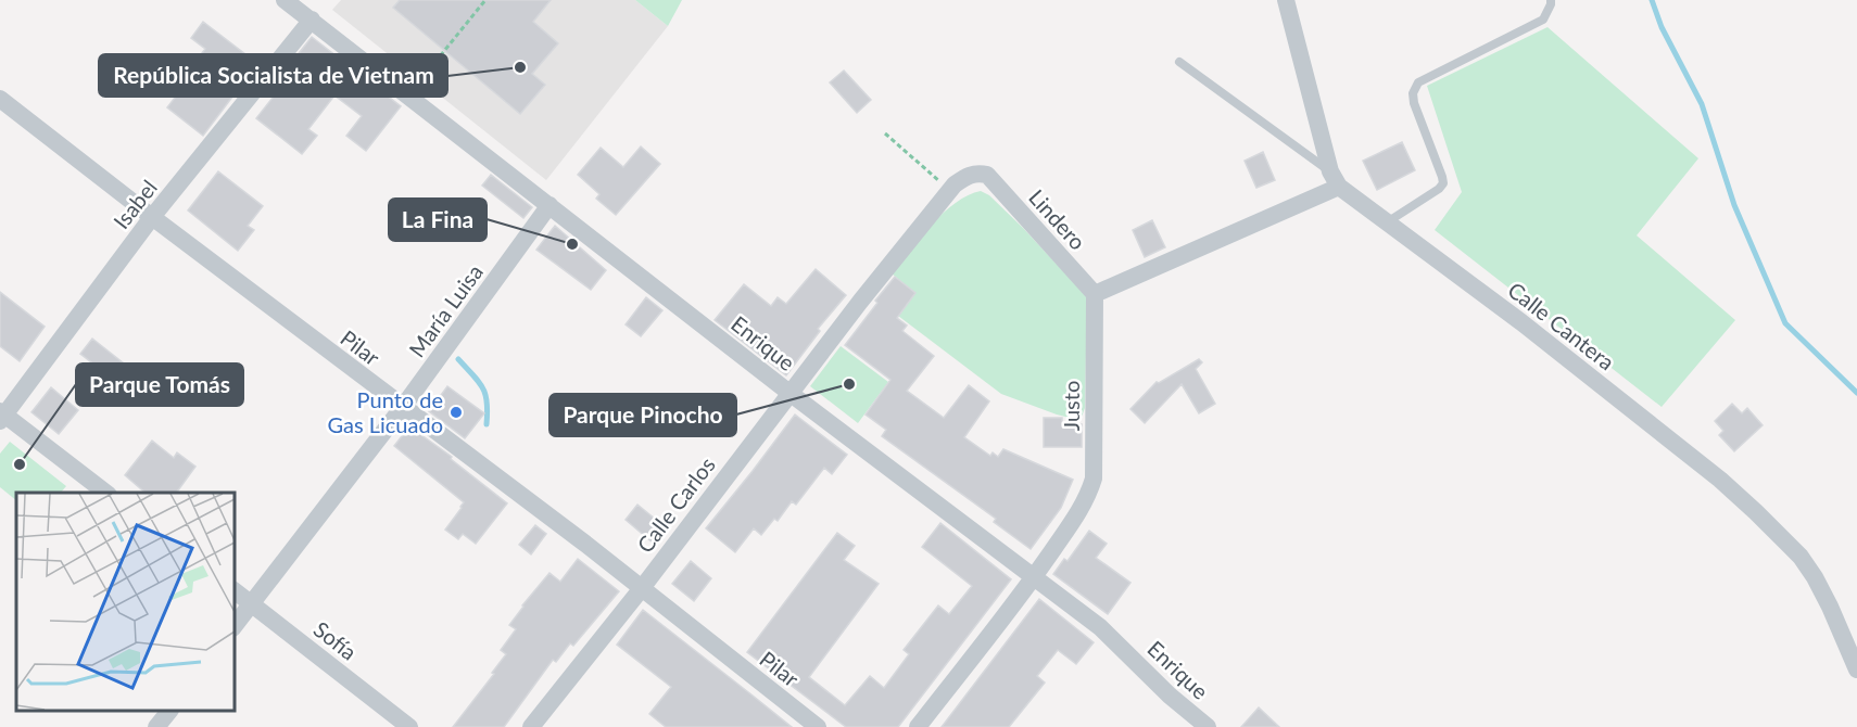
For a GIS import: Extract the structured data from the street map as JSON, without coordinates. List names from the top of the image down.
{
  "streets": {
    "street": [
      "Isabel",
      "Lindero",
      "María Luisa",
      "Calle Cantera",
      "Enrique",
      "Pilar",
      "Justo",
      "Calle Carlos",
      "Sofía"
    ]
  },
  "crossings": [
    ["Isabel", "Enrique"],
    ["Isabel", "Pilar"],
    ["Lindero", "Justo"],
    ["Lindero", "Calle Carlos"],
    ["María Luisa", "Enrique"],
    ["María Luisa", "Pilar"],
    ["María Luisa", "Sofía"],
    ["Enrique", "Justo"],
    ["Enrique", "Calle Carlos"],
    ["Pilar", "Calle Carlos"]
  ],
  "places": [
    "República Socialista de Vietnam",
    "La Fina",
    "Parque Pinocho",
    "Punto de Gas Licuado",
    "Parque Tomás"
  ]
}
